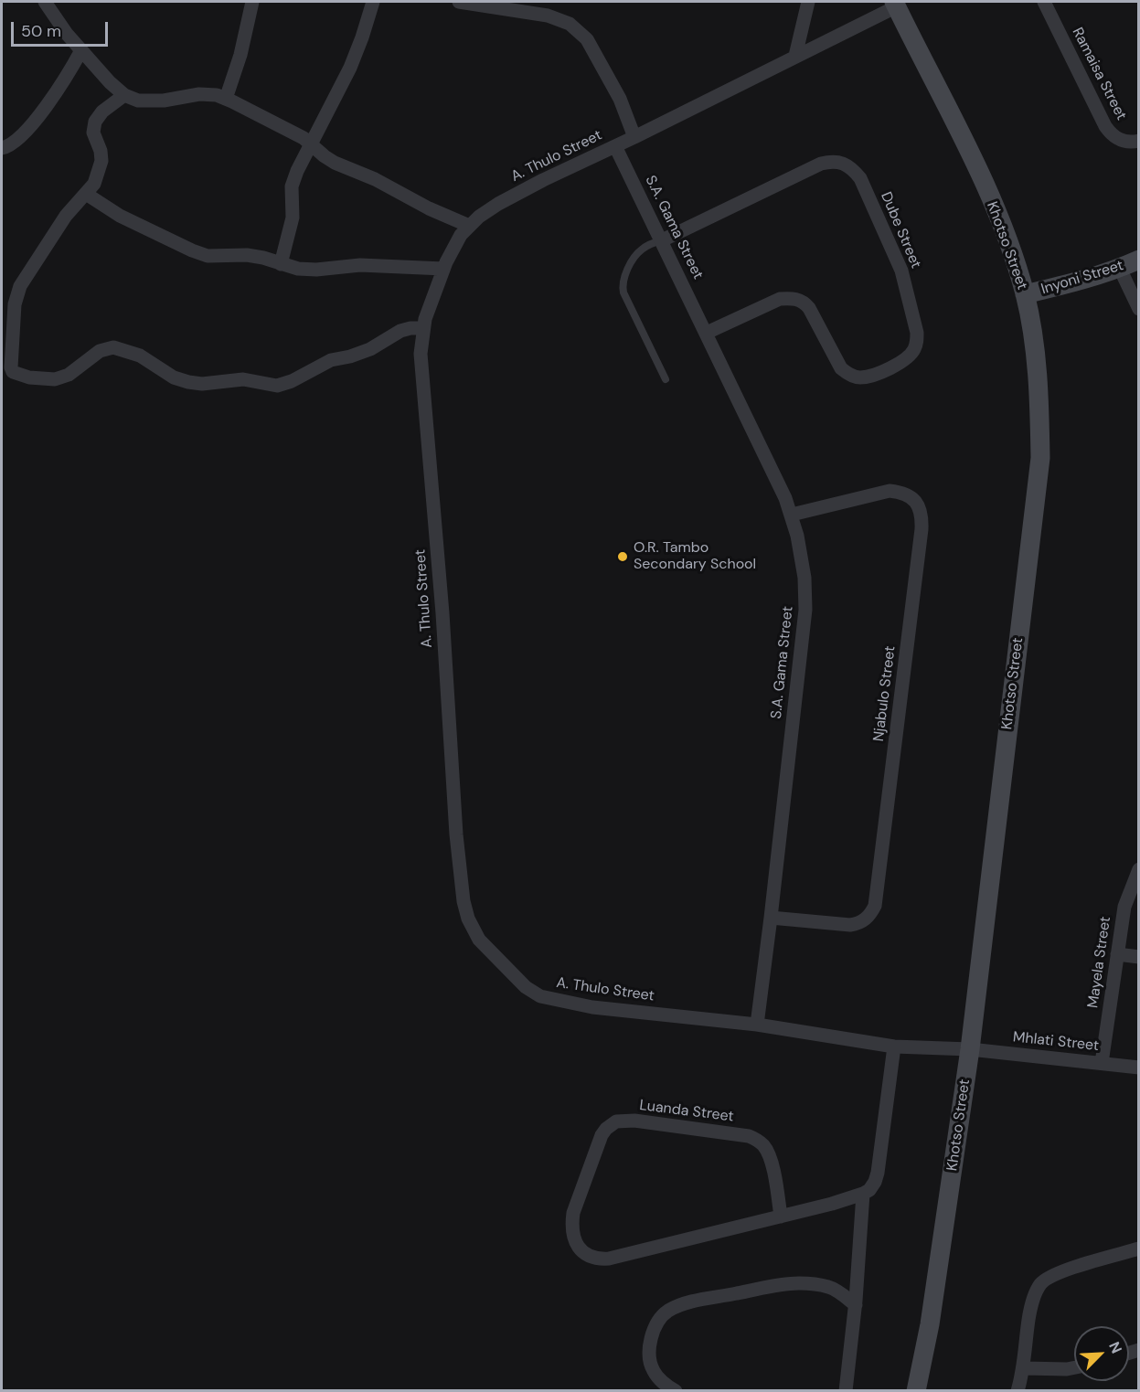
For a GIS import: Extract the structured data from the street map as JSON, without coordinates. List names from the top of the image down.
{
  "streets": {
    "street": [
      "Ramaisa Street",
      "A. Thulo Street",
      "S.A. Gama Street",
      "Dube Street",
      "Khotso Street",
      "Inyoni Street",
      "Njabulo Street",
      "Mayela Street",
      "Mhlati Street",
      "Luanda Street"
    ]
  },
  "crossings": [
    ["A. Thulo Street", "S.A. Gama Street"],
    ["A. Thulo Street", "Khotso Street"],
    ["A. Thulo Street", "Mhlati Street"],
    ["S.A. Gama Street", "Dube Street"],
    ["S.A. Gama Street", "Njabulo Street"],
    ["Khotso Street", "Inyoni Street"],
    ["Khotso Street", "Mhlati Street"],
    ["Mayela Street", "Mhlati Street"]
  ],
  "places": ["O.R. Tambo Secondary School"],
  "scale_bar": "50 m",
  "north": "top right"
}
